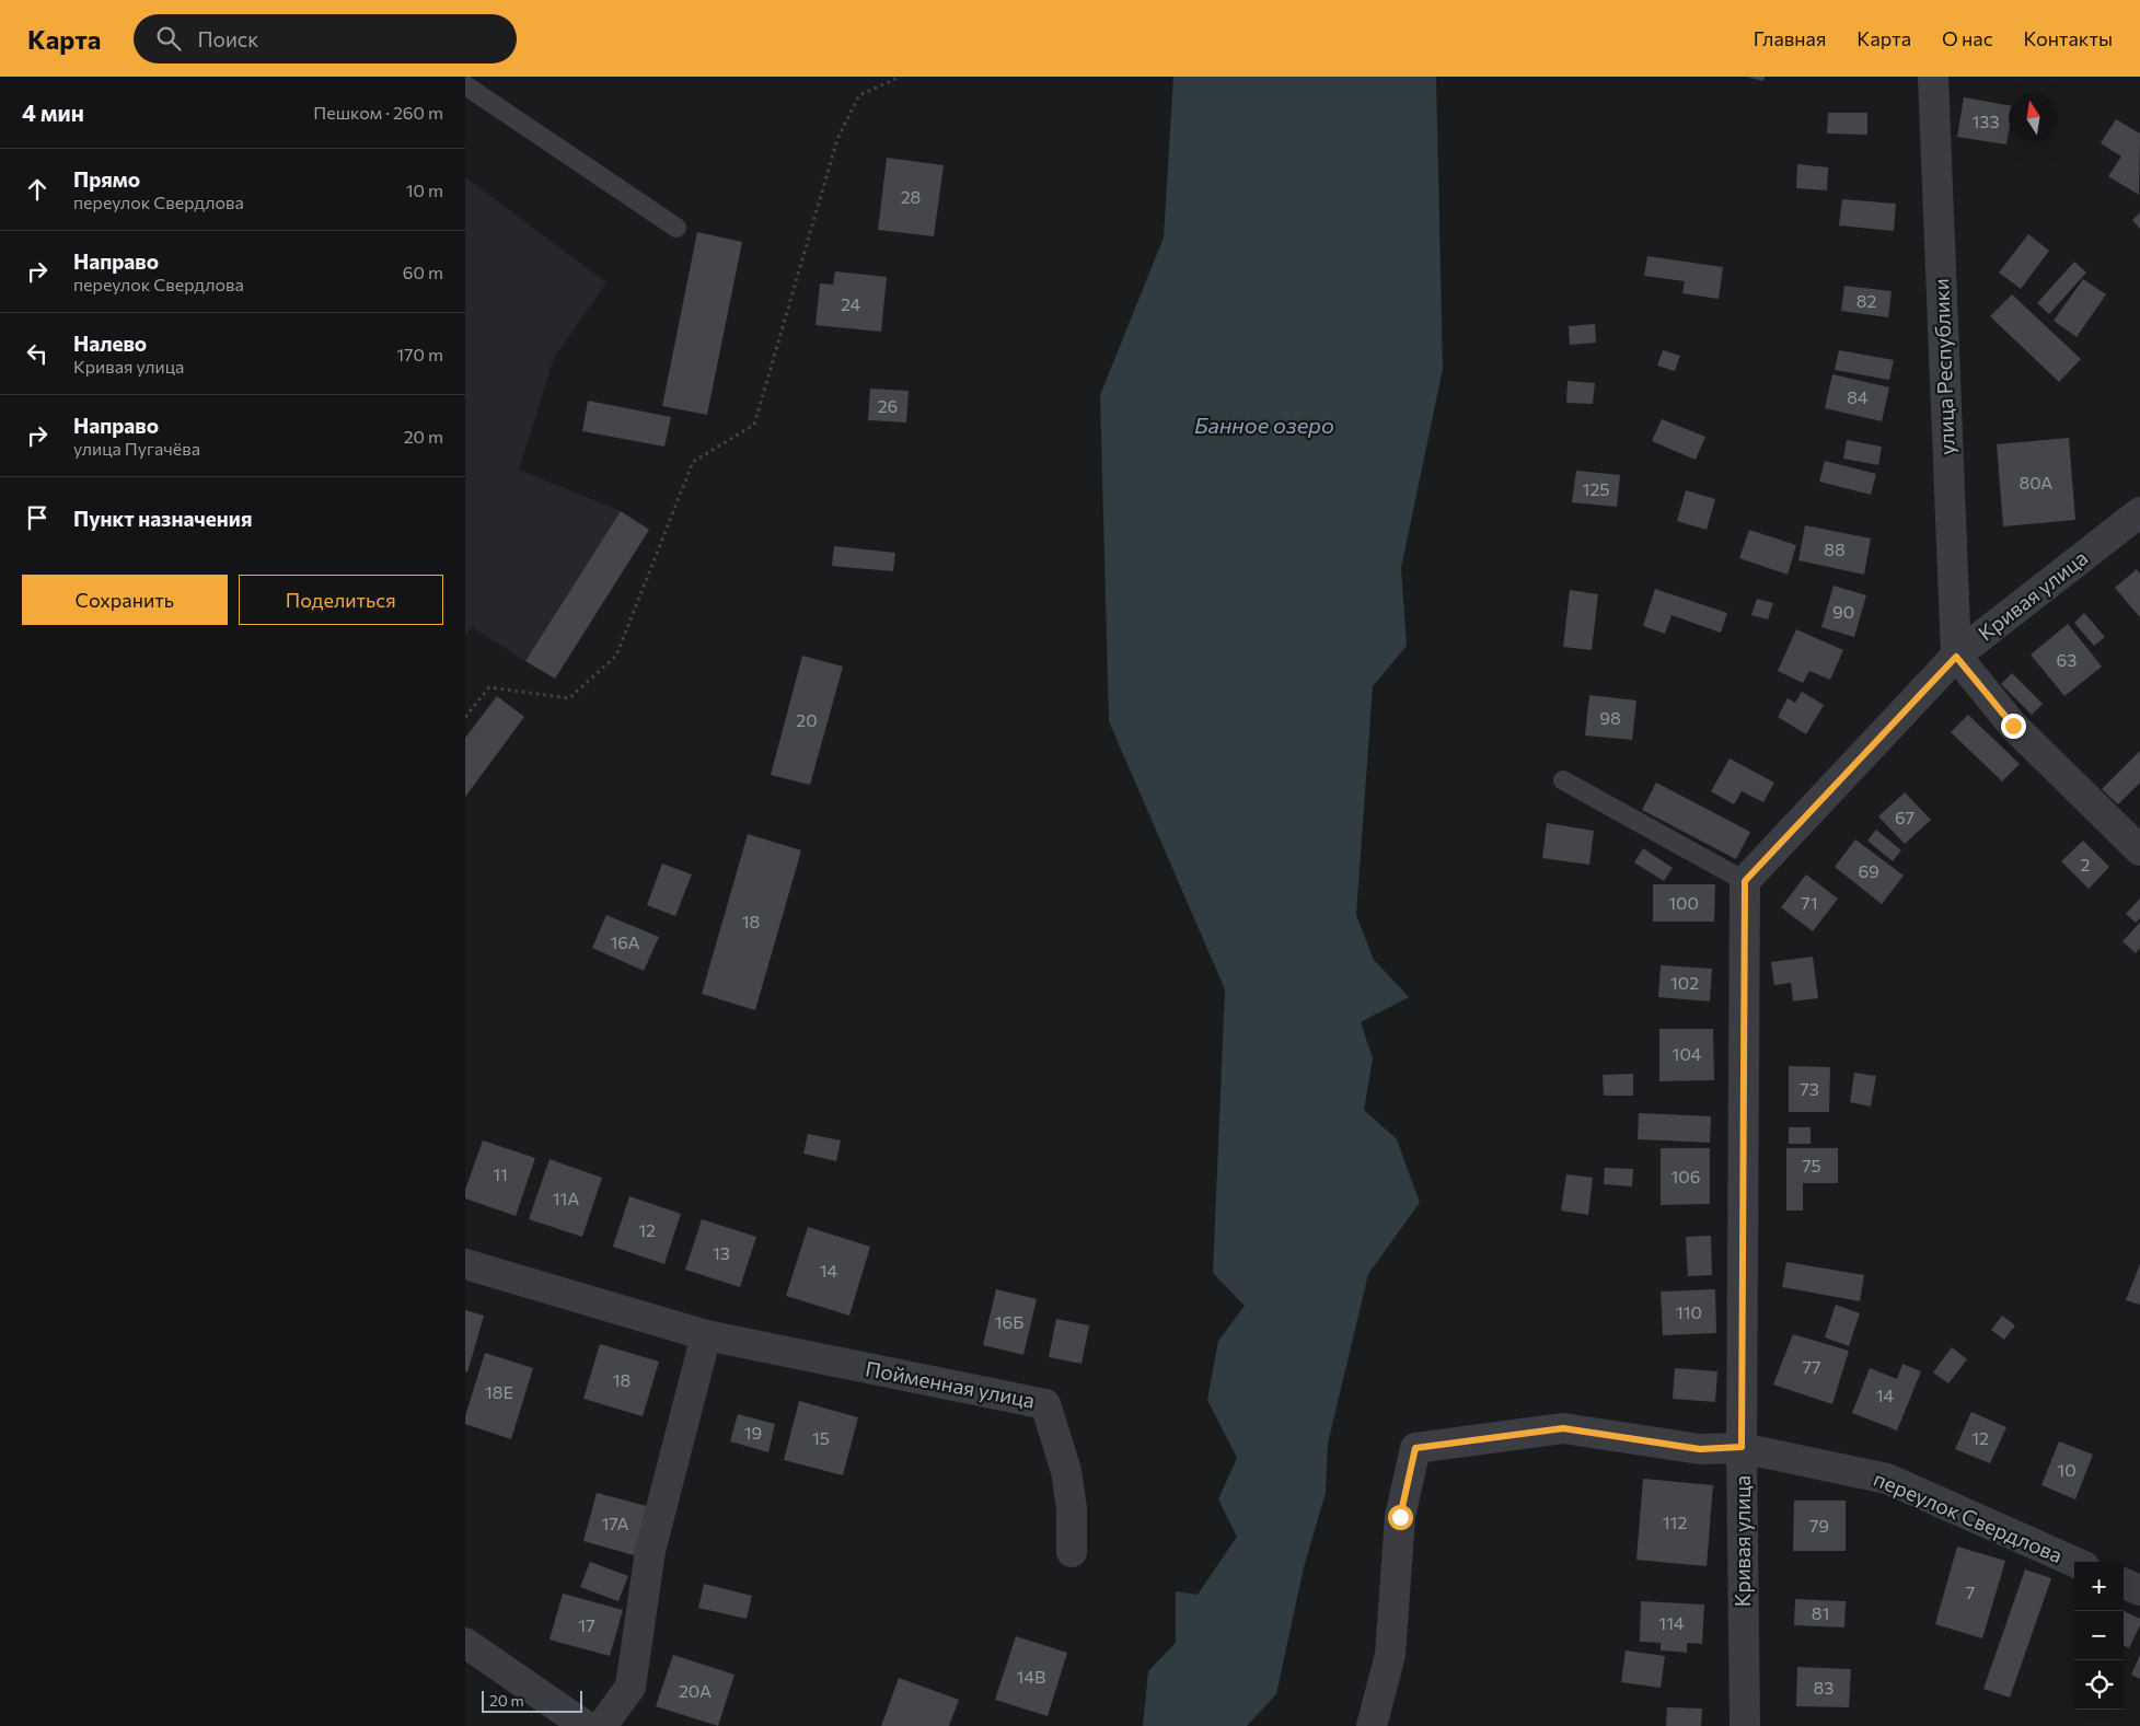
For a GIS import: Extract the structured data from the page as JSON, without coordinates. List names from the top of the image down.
{
  "streets": {
    "street": [
      "улица Республики",
      "Кривая улица",
      "Пойменная улица",
      "переулок Свердлова"
    ]
  },
  "crossings": [
    ["улица Республики", "Кривая улица"],
    ["Кривая улица", "переулок Свердлова"]
  ],
  "water": ["Банное озеро"],
  "house_numbers": [
    "133",
    "28",
    "82",
    "24",
    "84",
    "26",
    "80А",
    "125",
    "88",
    "90",
    "63",
    "98",
    "20",
    "67",
    "2",
    "69",
    "100",
    "71",
    "18",
    "16А",
    "102",
    "104",
    "73",
    "75",
    "11",
    "106",
    "11А",
    "12",
    "13",
    "14",
    "110",
    "16Б",
    "77",
    "18",
    "18Е",
    "14",
    "19",
    "15",
    "12",
    "10",
    "112",
    "17А",
    "79",
    "7",
    "81",
    "114",
    "17",
    "14В",
    "83",
    "20А"
  ],
  "scale_bar": "20 m",
  "north": "top",
  "page": {
    "header": "Карта",
    "search": "Поиск",
    "nav": [
      "Главная",
      "Карта",
      "О нас",
      "Контакты"
    ],
    "heading": ["4 мин", "Пешком · 260 m"],
    "list": [
      ["Прямо", "переулок Свердлова", "10 m"],
      ["Направо", "переулок Свердлова", "60 m"],
      ["Налево", "Кривая улица", "170 m"],
      ["Направо", "улица Пугачёва", "20 m"],
      "Пункт назначения"
    ],
    "buttons": ["Сохранить", "Поделиться"],
    "map_buttons": ["+", "−"],
    "scale": "20 m"
  }
}
